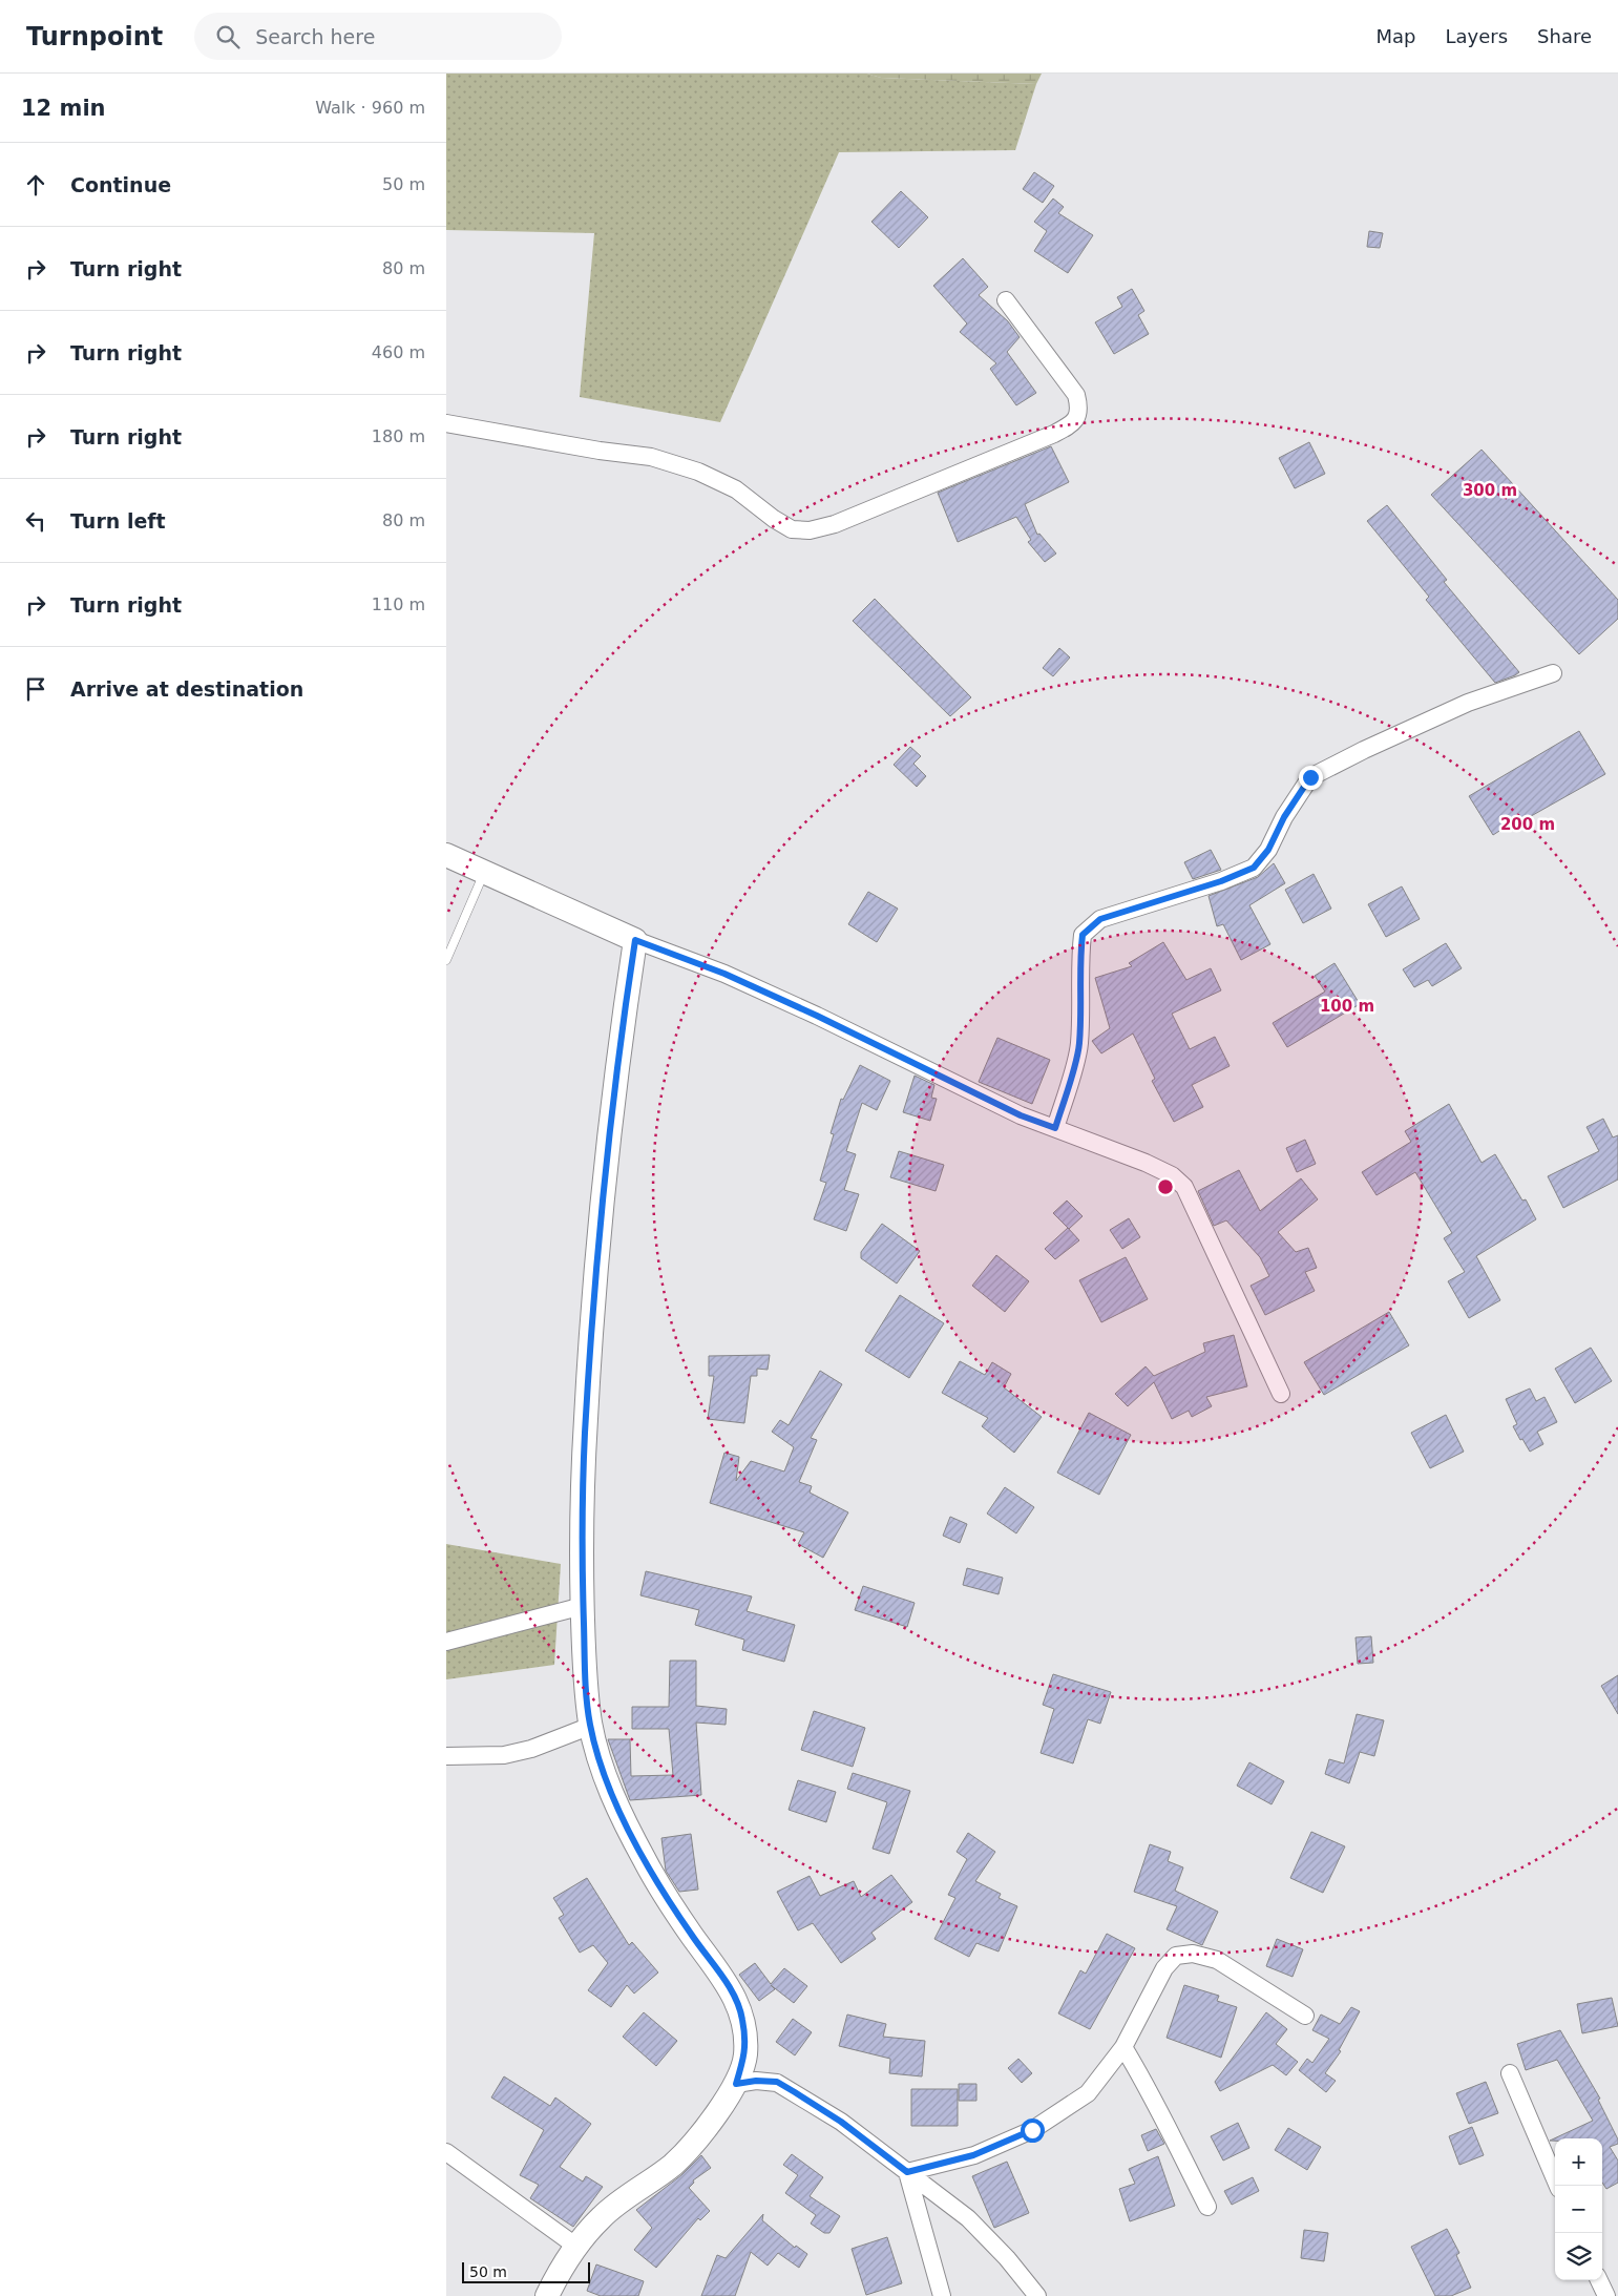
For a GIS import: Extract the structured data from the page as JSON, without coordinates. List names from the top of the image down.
{
  "scale_bar": "50 m",
  "page": {
    "header": "Turnpoint",
    "search": "Search here",
    "nav": ["Map", "Layers", "Share"],
    "heading": ["12 min", "Walk · 960 m"],
    "list": [
      ["Continue", "50 m"],
      ["Turn right", "80 m"],
      ["Turn right", "460 m"],
      ["Turn right", "180 m"],
      ["Turn left", "80 m"],
      ["Turn right", "110 m"],
      "Arrive at destination"
    ],
    "map_buttons": ["+", "−"],
    "scale": "50 m"
  },
  "rings": ["300 m", "200 m", "100 m"]
}
